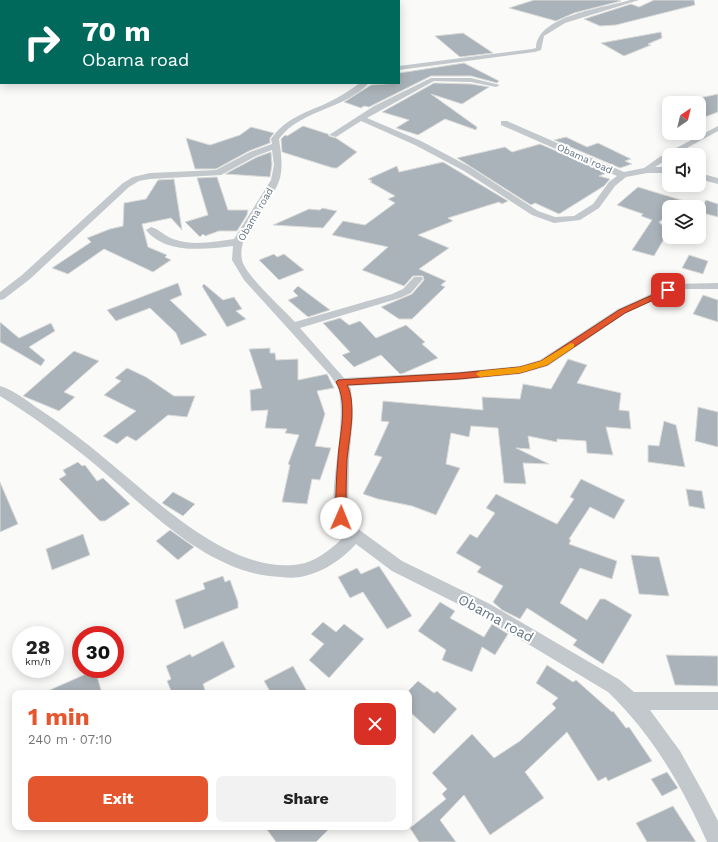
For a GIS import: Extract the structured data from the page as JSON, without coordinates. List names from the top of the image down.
{
  "streets": {
    "street": ["Obama road"]
  },
  "north": "top right",
  "page": {
    "turn": ["70 m", "Obama road"],
    "speed": "28 km/h",
    "limit": "30",
    "heading": ["1 min", "240 m · 07:10"],
    "buttons": ["Exit", "Share"]
  }
}
